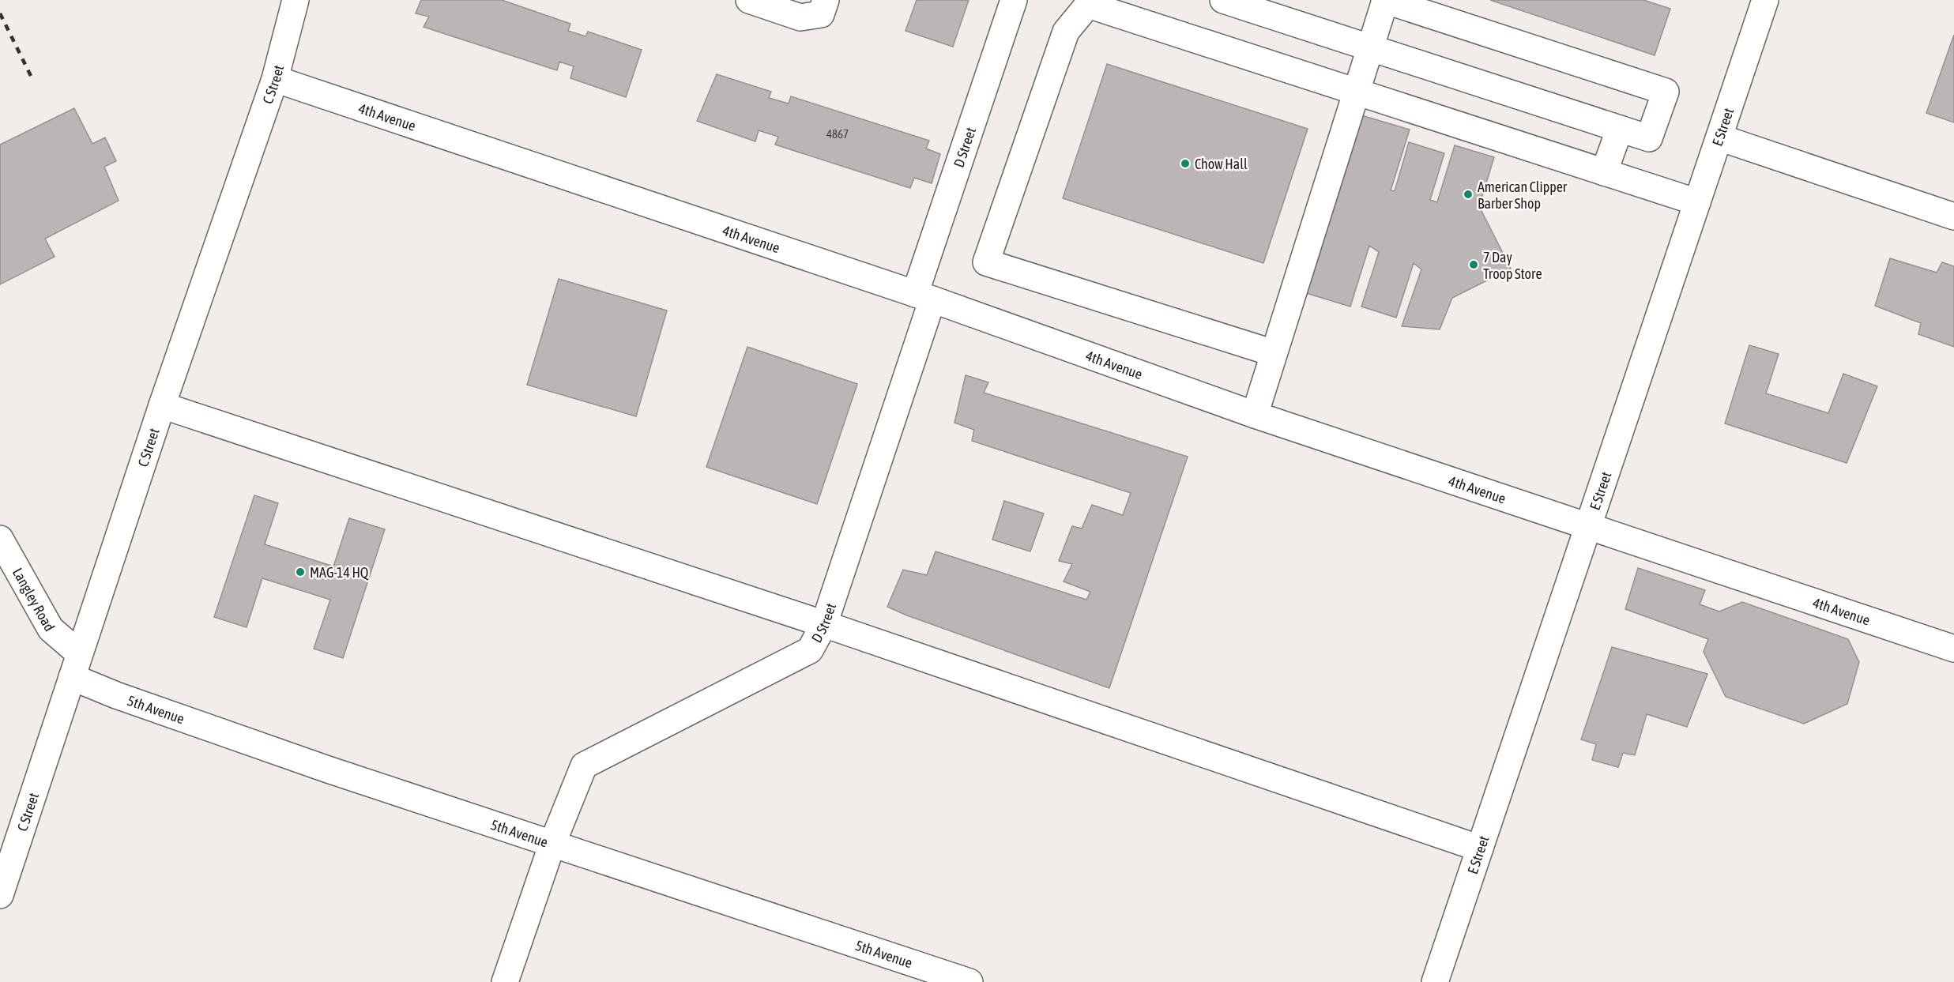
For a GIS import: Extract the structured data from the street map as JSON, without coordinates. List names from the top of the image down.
{
  "streets": {
    "street": [
      "C Street",
      "4th Avenue",
      "E Street",
      "D Street",
      "Langley Road",
      "5th Avenue"
    ]
  },
  "crossings": [
    ["C Street", "4th Avenue"],
    ["C Street", "Langley Road"],
    ["C Street", "5th Avenue"],
    ["4th Avenue", "E Street"],
    ["4th Avenue", "D Street"],
    ["D Street", "5th Avenue"],
    ["Langley Road", "5th Avenue"]
  ],
  "places": [
    "Chow Hall",
    "American Clipper Barber Shop",
    "7 Day Troop Store",
    "MAG-14 HQ"
  ],
  "house_numbers": ["4867"]
}
